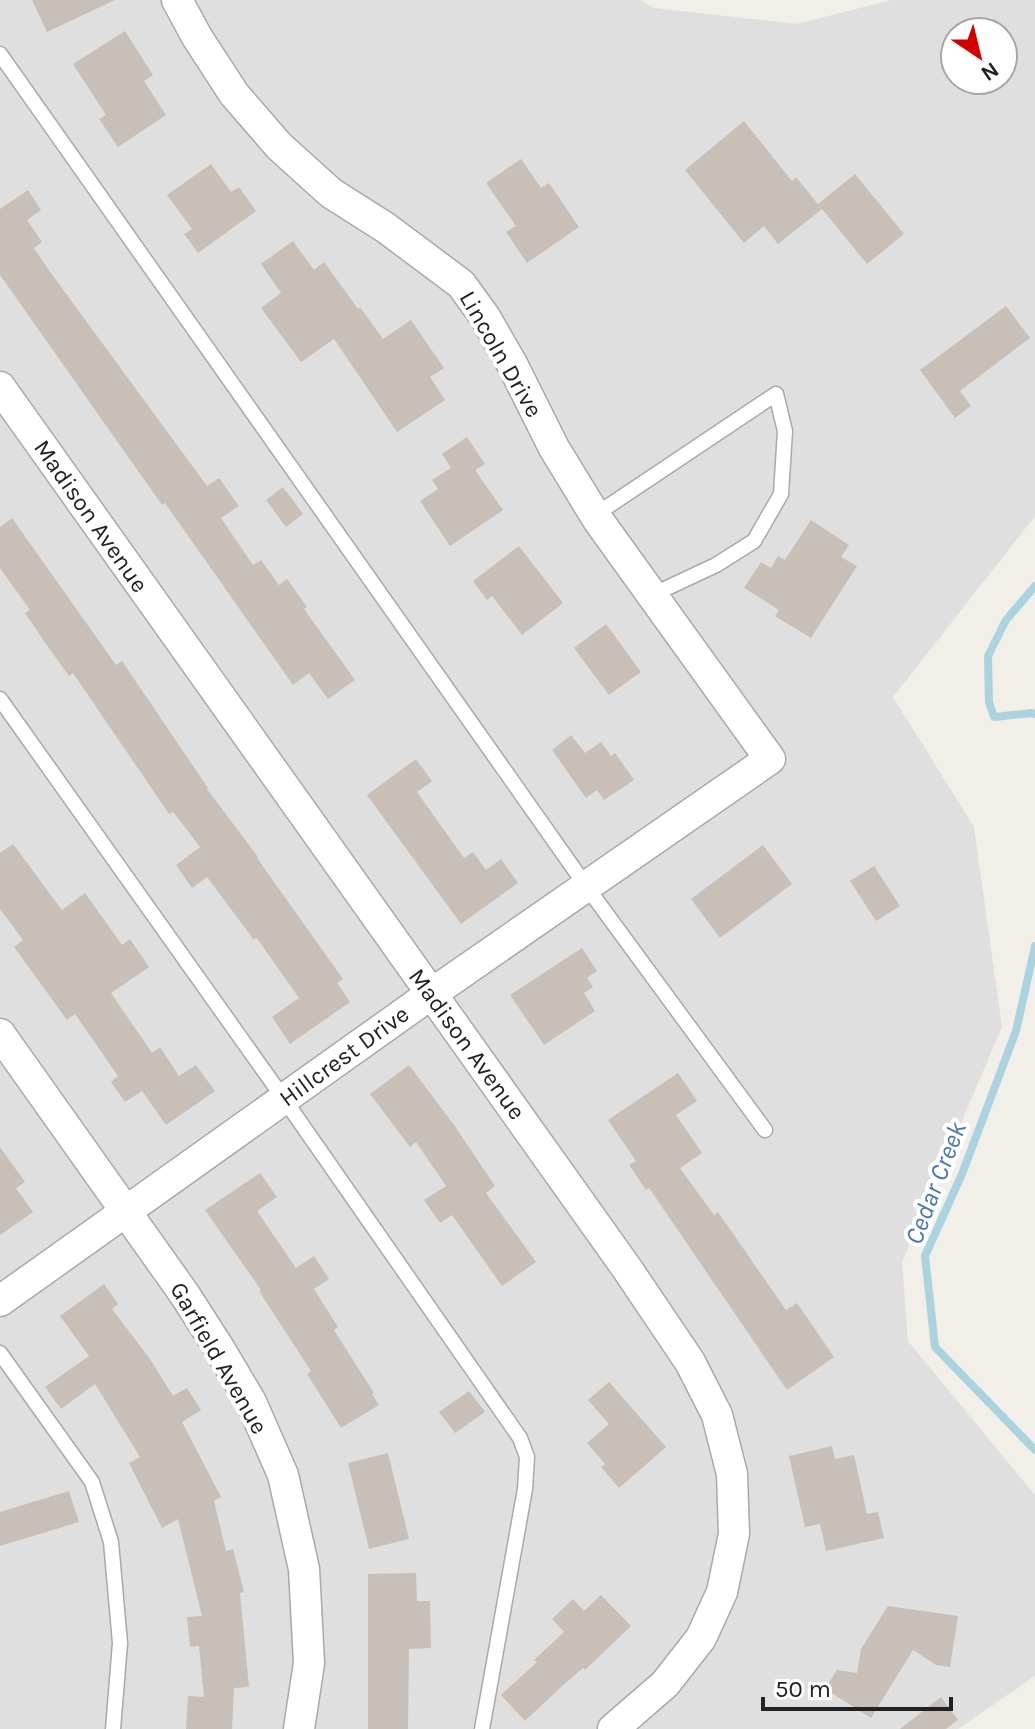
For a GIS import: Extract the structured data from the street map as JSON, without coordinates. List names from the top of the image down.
{
  "streets": {
    "street": [
      "Lincoln Drive",
      "Madison Avenue",
      "Hillcrest Drive",
      "Garfield Avenue"
    ]
  },
  "crossings": [
    ["Lincoln Drive", "Hillcrest Drive"],
    ["Madison Avenue", "Hillcrest Drive"],
    ["Hillcrest Drive", "Garfield Avenue"]
  ],
  "water": ["Cedar Creek"],
  "scale_bar": "50 m",
  "north": "bottom right"
}
